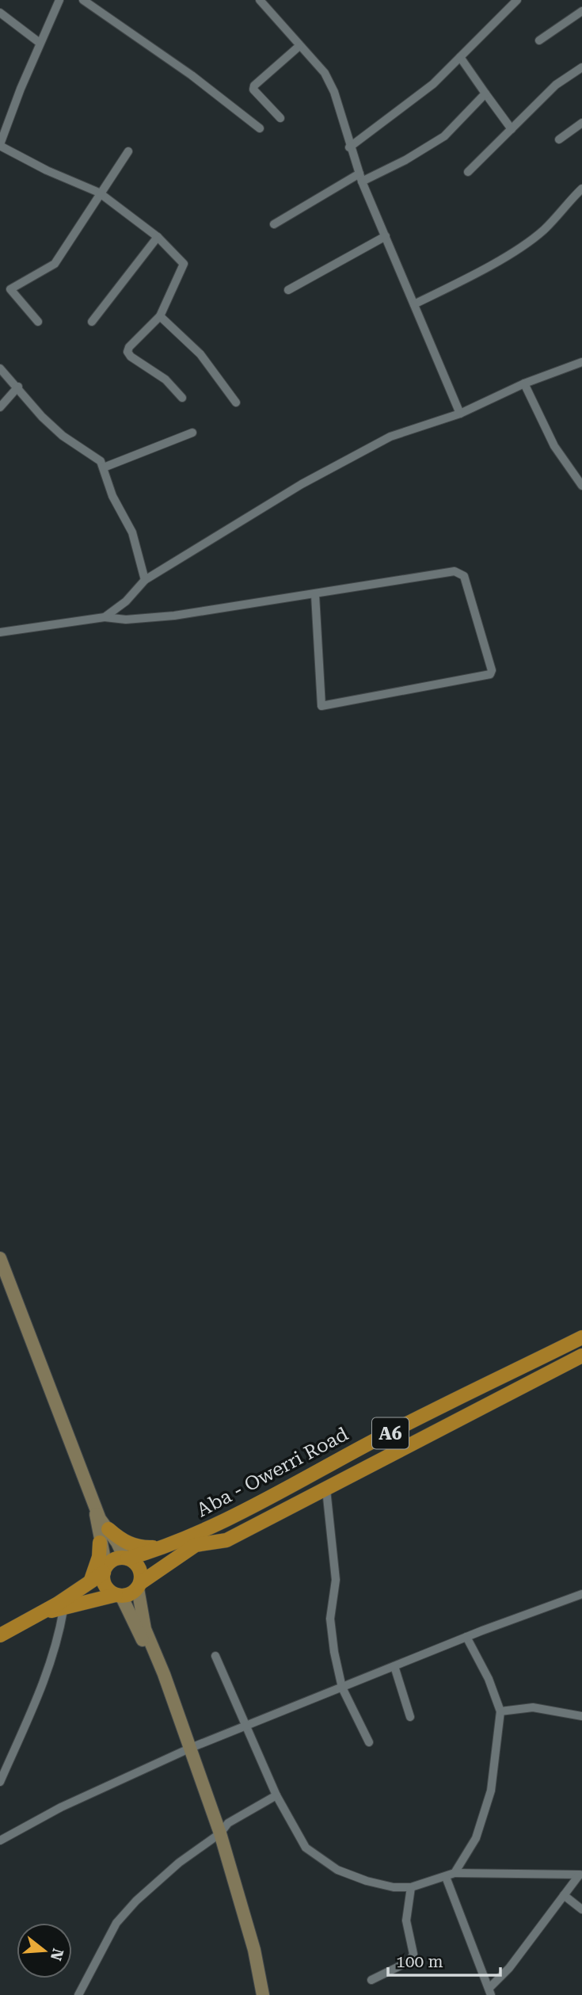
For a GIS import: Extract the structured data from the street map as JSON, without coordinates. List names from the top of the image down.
{
  "streets": {
    "highway": ["A6", "Aba - Owerri Road"]
  },
  "scale_bar": "100 m",
  "north": "right"
}
